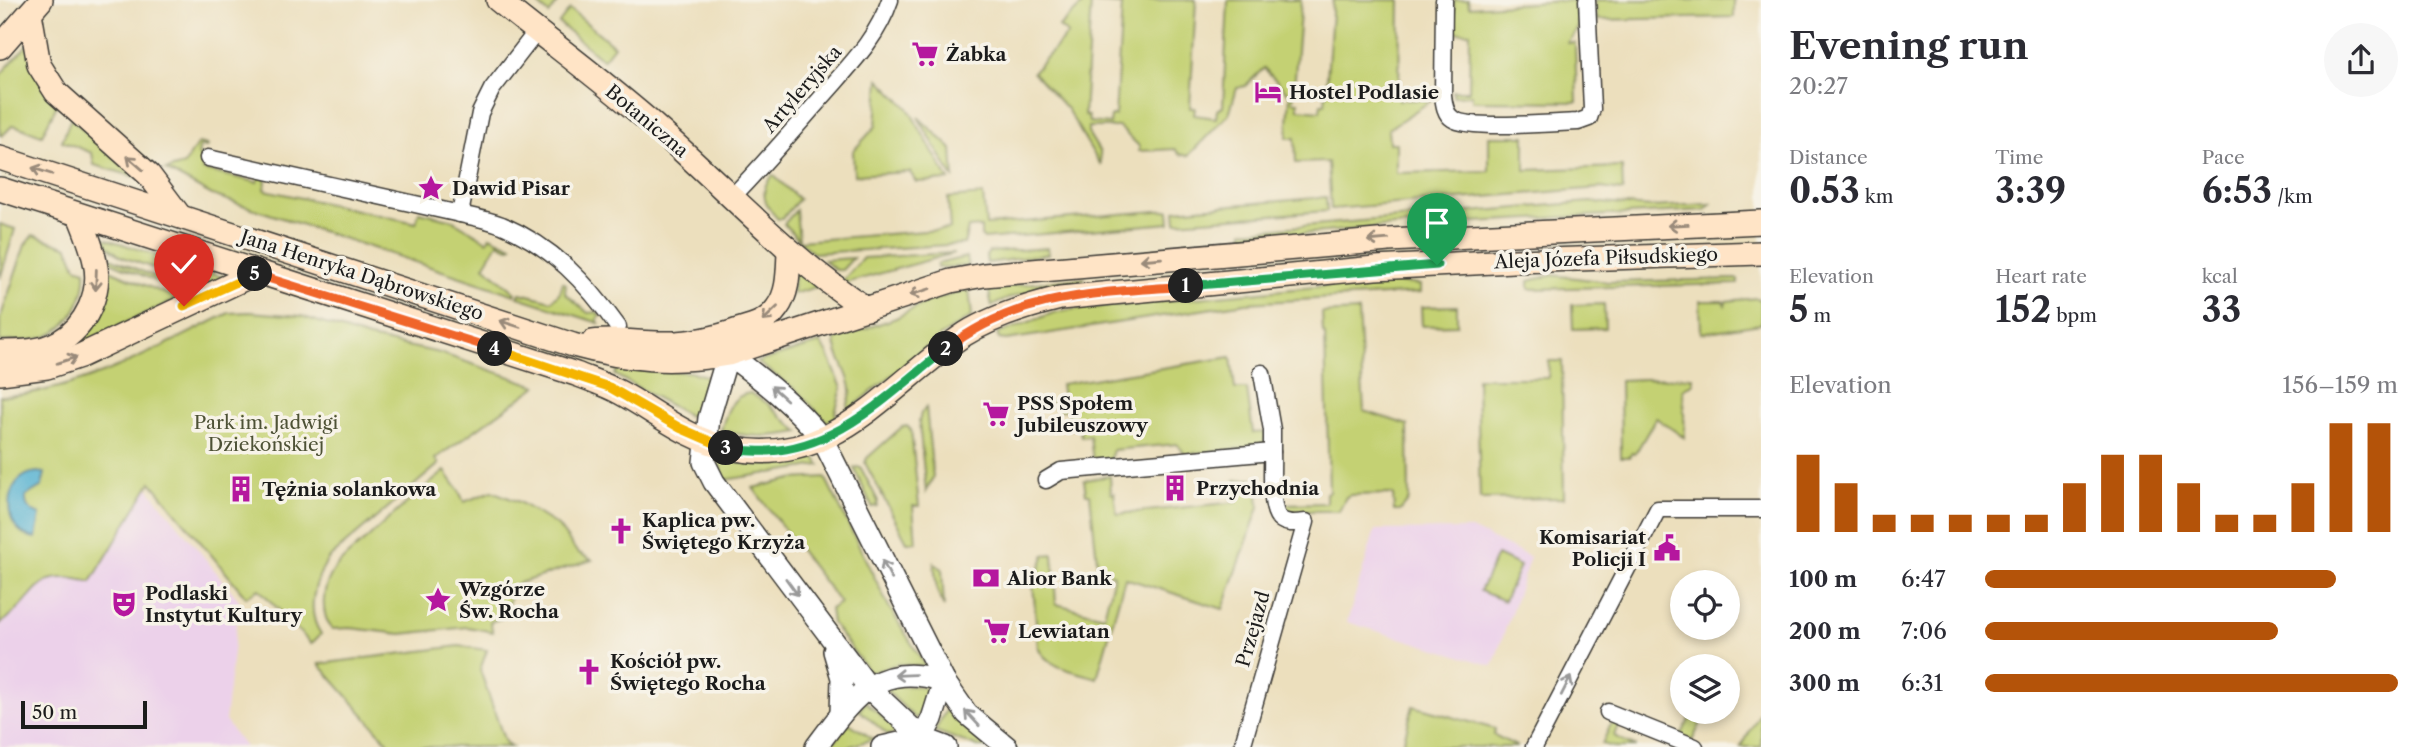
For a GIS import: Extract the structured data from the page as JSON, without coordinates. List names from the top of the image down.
{
  "streets": {
    "main road": ["Botaniczna", "Aleja Józefa Piłsudskiego", "Jana Henryka Dąbrowskiego"],
    "street": ["Artyleryjska", "Przejazd"]
  },
  "crossings": [
    ["Artyleryjska", "Botaniczna"],
    ["Botaniczna", "Aleja Józefa Piłsudskiego"],
    ["Aleja Józefa Piłsudskiego", "Jana Henryka Dąbrowskiego"]
  ],
  "parks": ["Park im. Jadwigi Dziekońskiej"],
  "places": {
    "supermarket": ["Żabka", "PSS Społem Jubileuszowy", "Lewiatan"],
    "hotel": ["Hostel Podlasie"],
    "place": ["Dawid Pisar", "Wzgórze Św. Rocha"],
    "building": ["Przychodnia", "Tężnia solankowa"],
    "church": ["Kaplica pw. Świętego Krzyża", "Kościół pw. Świętego Rocha"],
    "public building": ["Komisariat Policji I"],
    "bank": ["Alior Bank"],
    "theatre": ["Podlaski Instytut Kultury"]
  },
  "scale_bar": "50 m",
  "page": {
    "heading": ["Evening run", "20:27"],
    "stats": [
      ["Distance", "0.53 km"],
      ["Time", "3:39"],
      ["Pace", "6:53 /km"],
      ["Elevation", "5 m"],
      ["Heart rate", "152 bpm"],
      ["kcal", "33"]
    ],
    "pins": [
      "5",
      "1",
      "2",
      "4",
      "3"
    ],
    "chart": ["Elevation", "156–159 m"],
    "list": [
      {
        "name": "100 m",
        "note": "6:47"
      },
      {
        "name": "200 m",
        "note": "7:06"
      },
      {
        "name": "300 m",
        "note": "6:31"
      }
    ],
    "scale": "50 m"
  }
}
